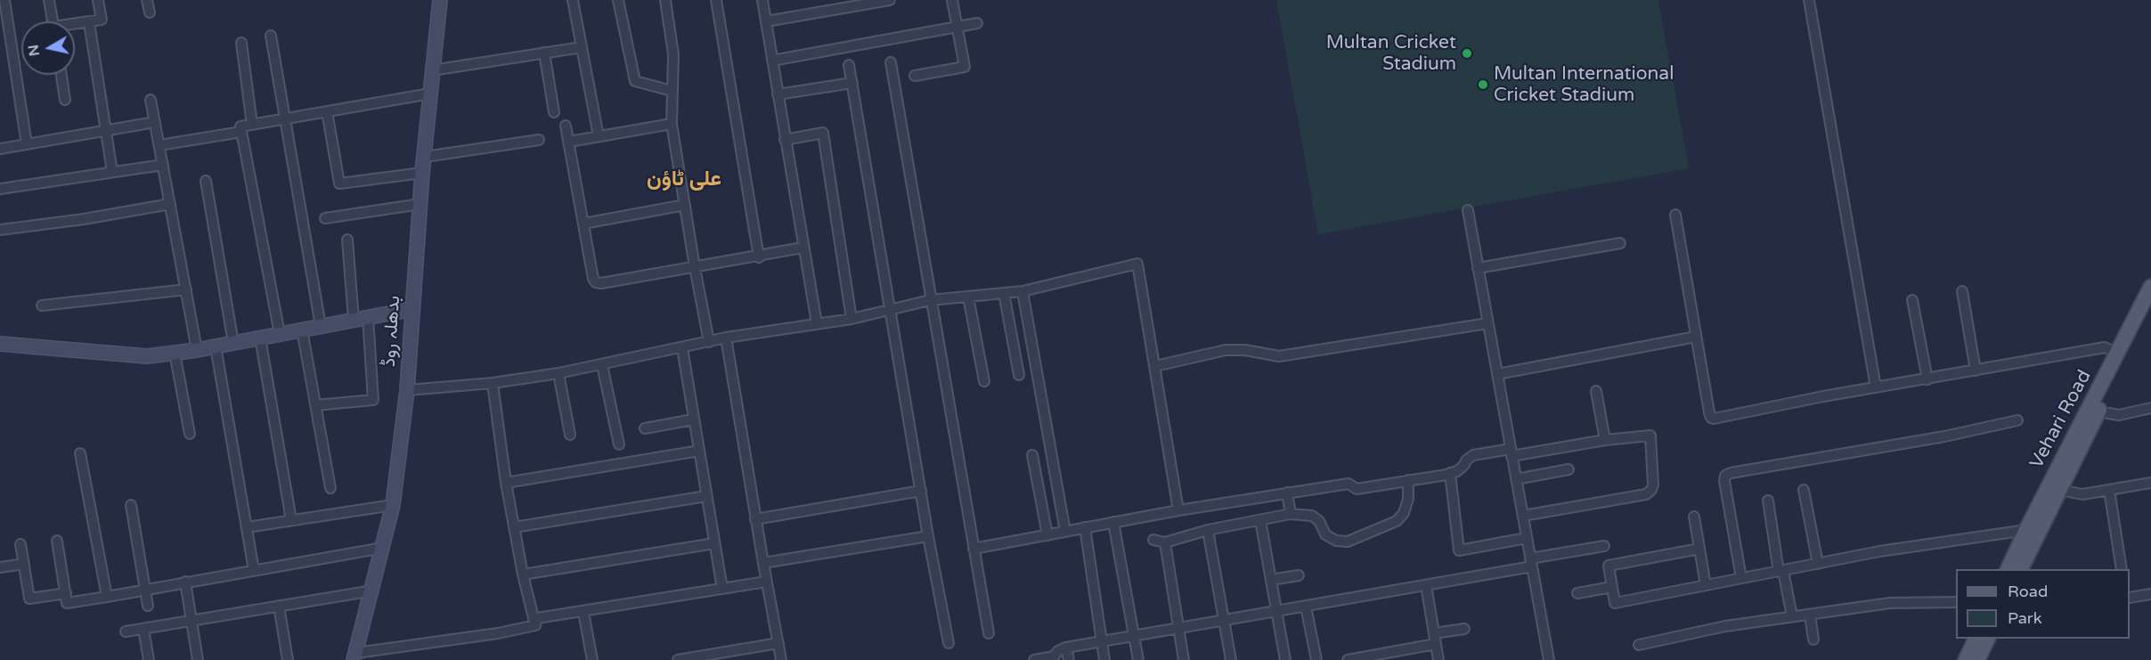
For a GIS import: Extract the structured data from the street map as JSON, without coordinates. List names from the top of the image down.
{
  "streets": {
    "main road": ["بدھلہ روڈ", "Vehari Road"]
  },
  "districts": ["علی ٹاؤن"],
  "places": ["Multan Cricket Stadium", "Multan International Cricket Stadium"],
  "legend": ["Road", "Park"],
  "north": "left"
}
